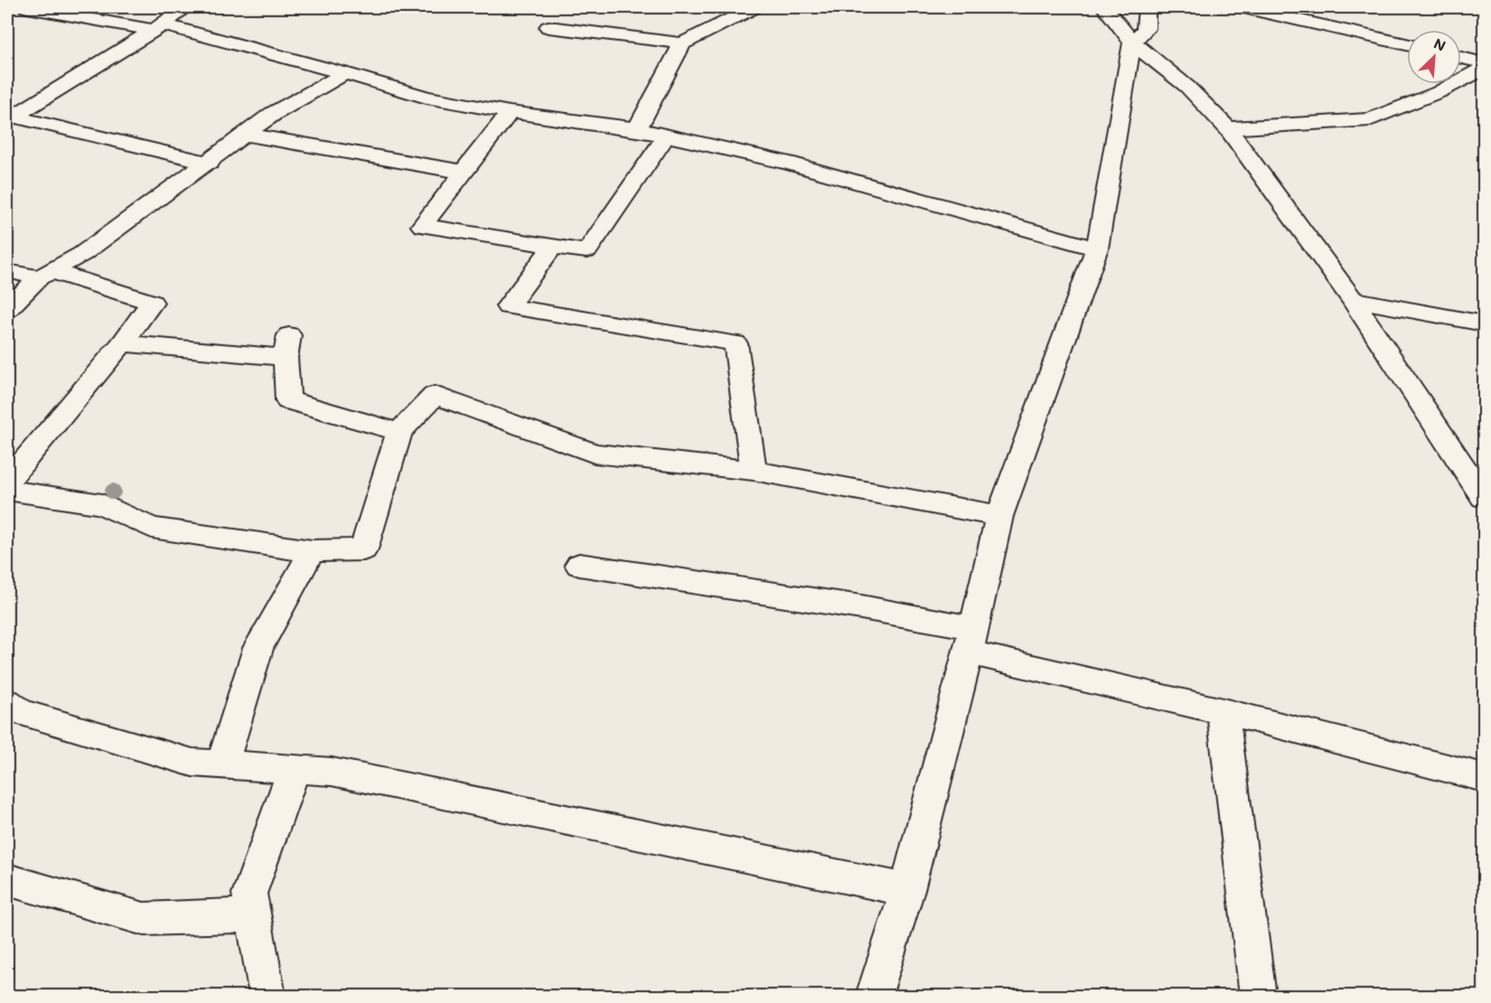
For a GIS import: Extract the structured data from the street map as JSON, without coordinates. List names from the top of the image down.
{
  "north": "top right"
}
